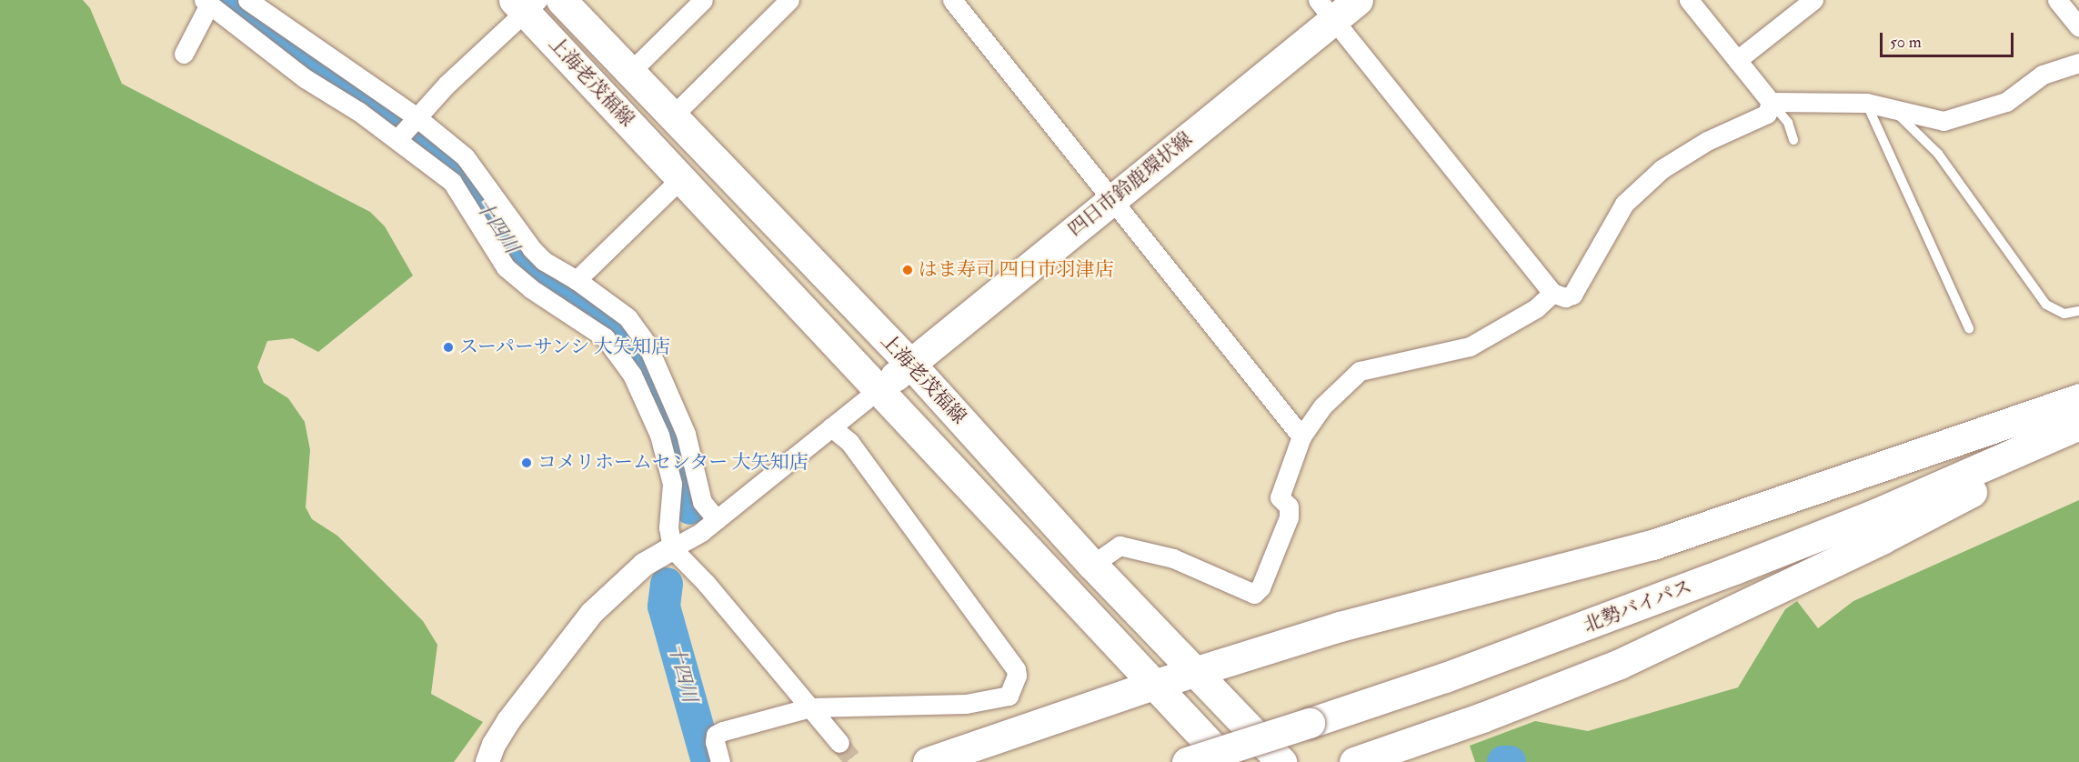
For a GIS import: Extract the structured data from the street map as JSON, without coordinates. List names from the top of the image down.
{
  "streets": {
    "main road": ["上海老茂福線", "四日市鈴鹿環状線", "北勢バイパス"]
  },
  "crossings": [
    ["上海老茂福線", "四日市鈴鹿環状線"]
  ],
  "water": ["十四川"],
  "places": ["はま寿司 四日市羽津店", "スーパーサンシ 大矢知店", "コメリホームセンター 大矢知店"],
  "scale_bar": "50 m"
}
